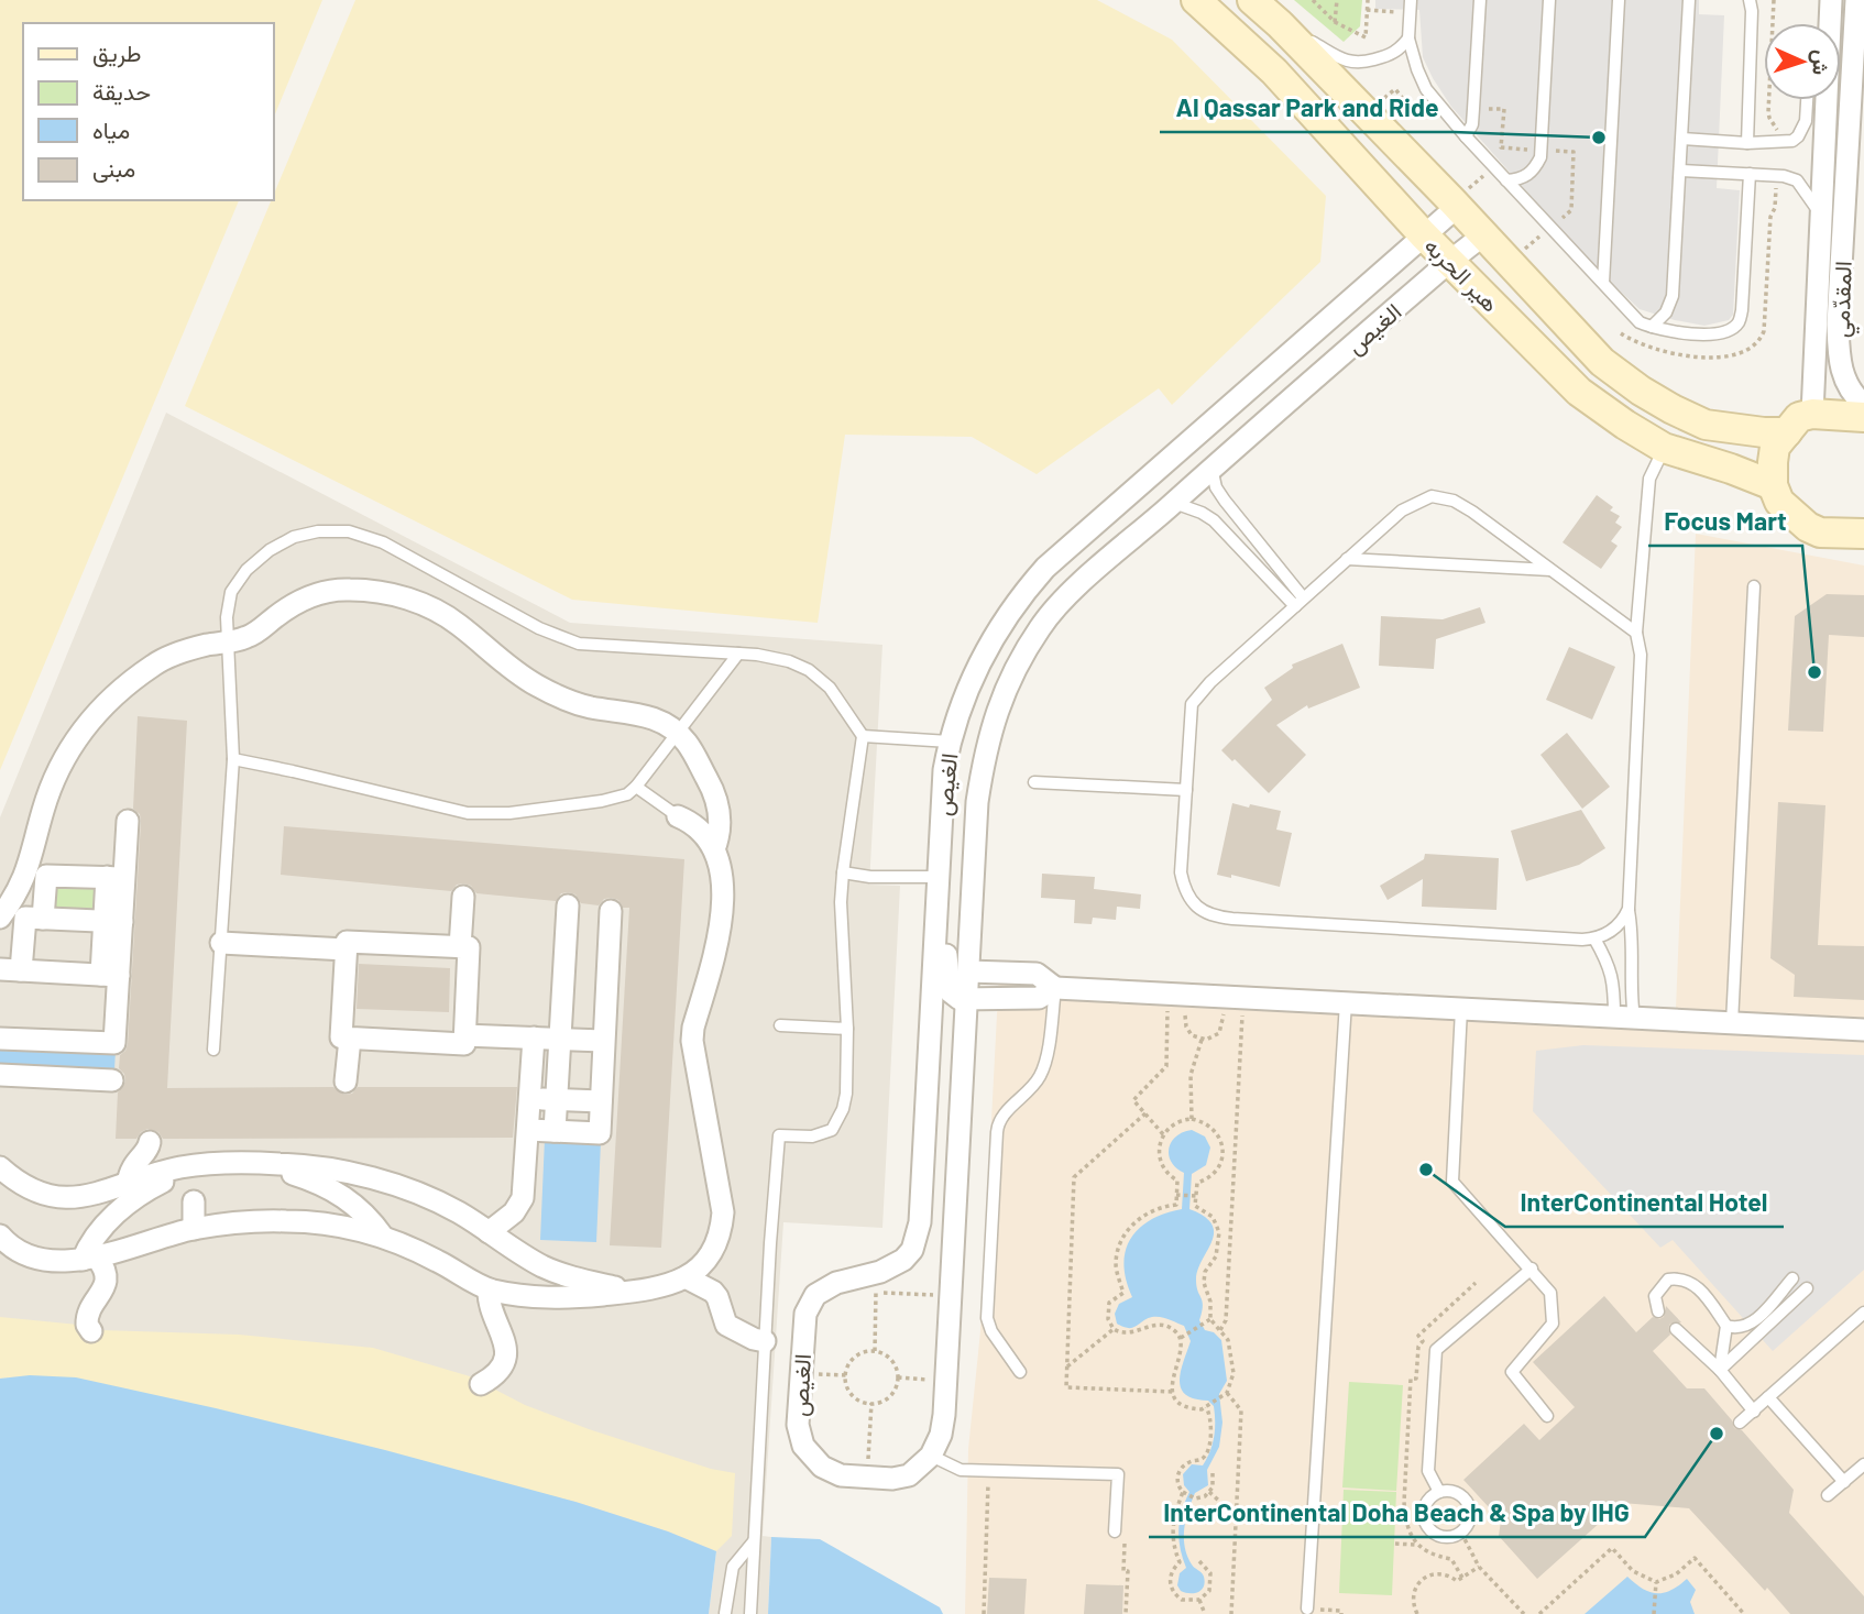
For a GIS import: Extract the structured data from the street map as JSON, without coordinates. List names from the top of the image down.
{
  "streets": {
    "main road": ["هير الحربه"],
    "street": ["المقدّمي", "الغيص"]
  },
  "crossings": [
    ["هير الحربه", "الغيص"]
  ],
  "places": [
    "Al Qassar Park and Ride",
    "Focus Mart",
    "InterContinental Hotel",
    "InterContinental Doha Beach & Spa by IHG"
  ],
  "legend": [
    "طريق",
    "حديقة",
    "مياه",
    "مبنى"
  ],
  "north": "right"
}
